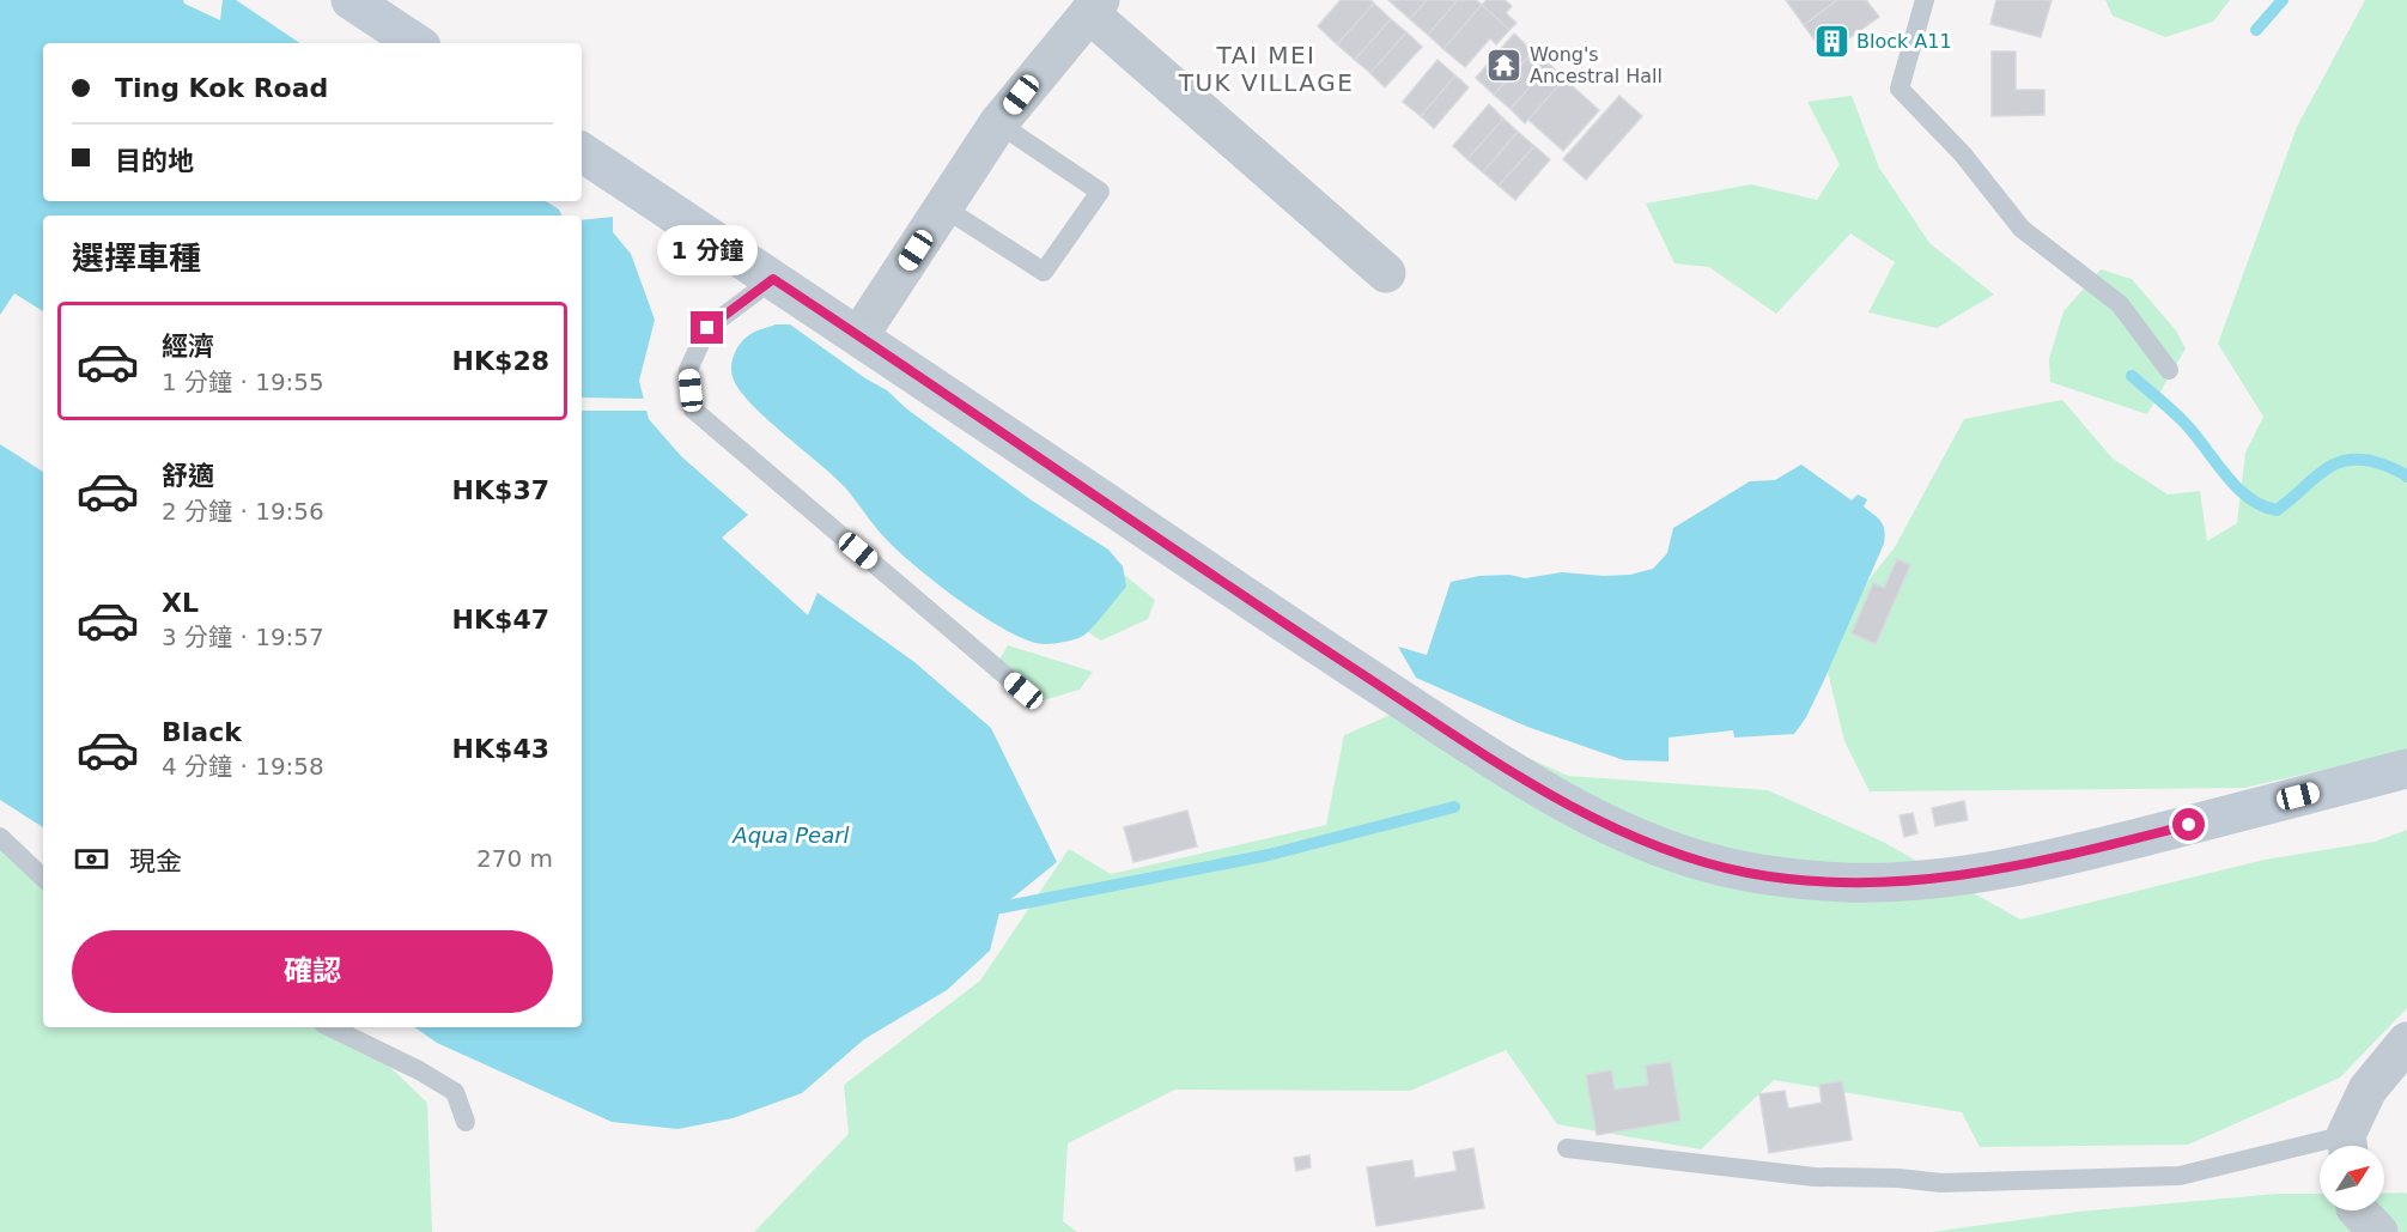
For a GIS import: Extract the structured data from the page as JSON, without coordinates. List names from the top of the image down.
{
  "districts": ["TAI MEI TUK VILLAGE"],
  "water": ["Aqua Pearl"],
  "places": {
    "building": ["Block A11"],
    "temple": ["Wong's Ancestral Hall"]
  },
  "north": "top right",
  "page": {
    "banner": ["Ting Kok Road", "目的地"],
    "heading": "選擇車種",
    "bubble": "1 分鐘",
    "list": [
      {
        "name": "經濟",
        "note": "1 分鐘 · 19:55",
        "value": "HK$28"
      },
      {
        "name": "舒適",
        "note": "2 分鐘 · 19:56",
        "value": "HK$37"
      },
      {
        "name": "XL",
        "note": "3 分鐘 · 19:57",
        "value": "HK$47"
      },
      {
        "name": "Black",
        "note": "4 分鐘 · 19:58",
        "value": "HK$43"
      }
    ],
    "pay": ["現金", "270 m"],
    "buttons": "確認"
  }
}
